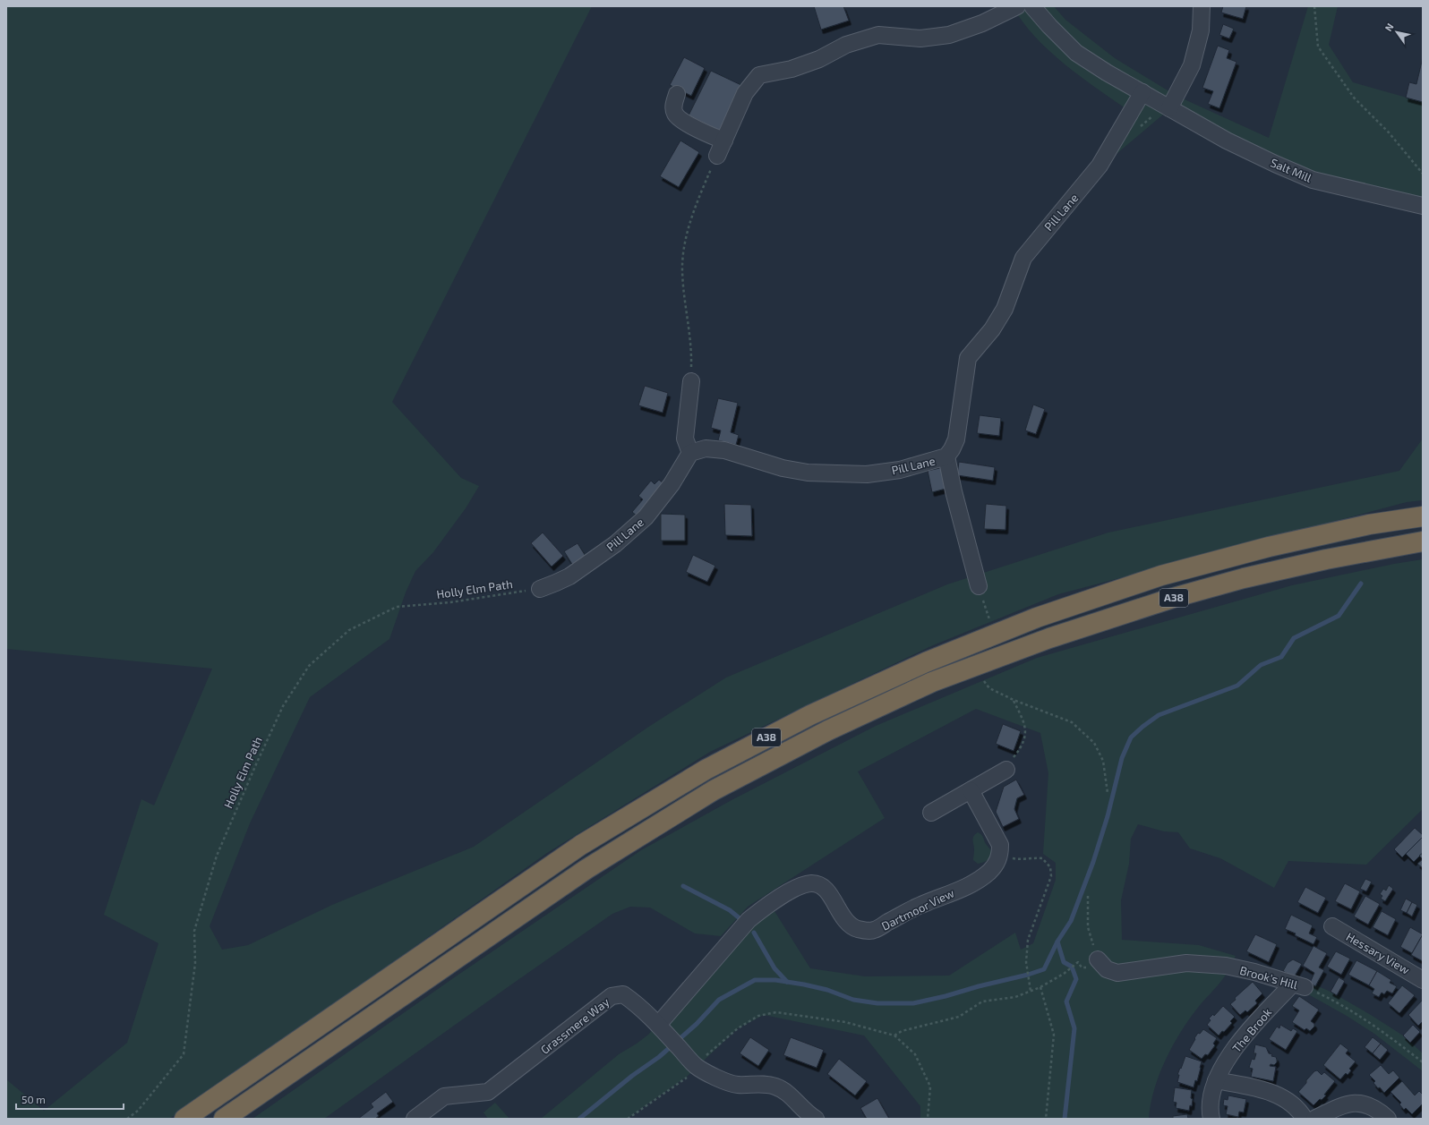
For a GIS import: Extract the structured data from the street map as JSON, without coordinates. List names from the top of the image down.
{
  "streets": {
    "highway": ["A38"],
    "street": [
      "Salt Mill",
      "Pill Lane",
      "Dartmoor View",
      "Hessary View",
      "Brook's Hill",
      "Grassmere Way",
      "The Brook"
    ],
    "path": ["Holly Elm Path"]
  },
  "crossings": [
    ["Salt Mill", "Pill Lane"],
    ["Pill Lane", "Holly Elm Path"],
    ["Dartmoor View", "Grassmere Way"],
    ["Brook's Hill", "The Brook"]
  ],
  "scale_bar": "50 m",
  "north": "top left"
}
